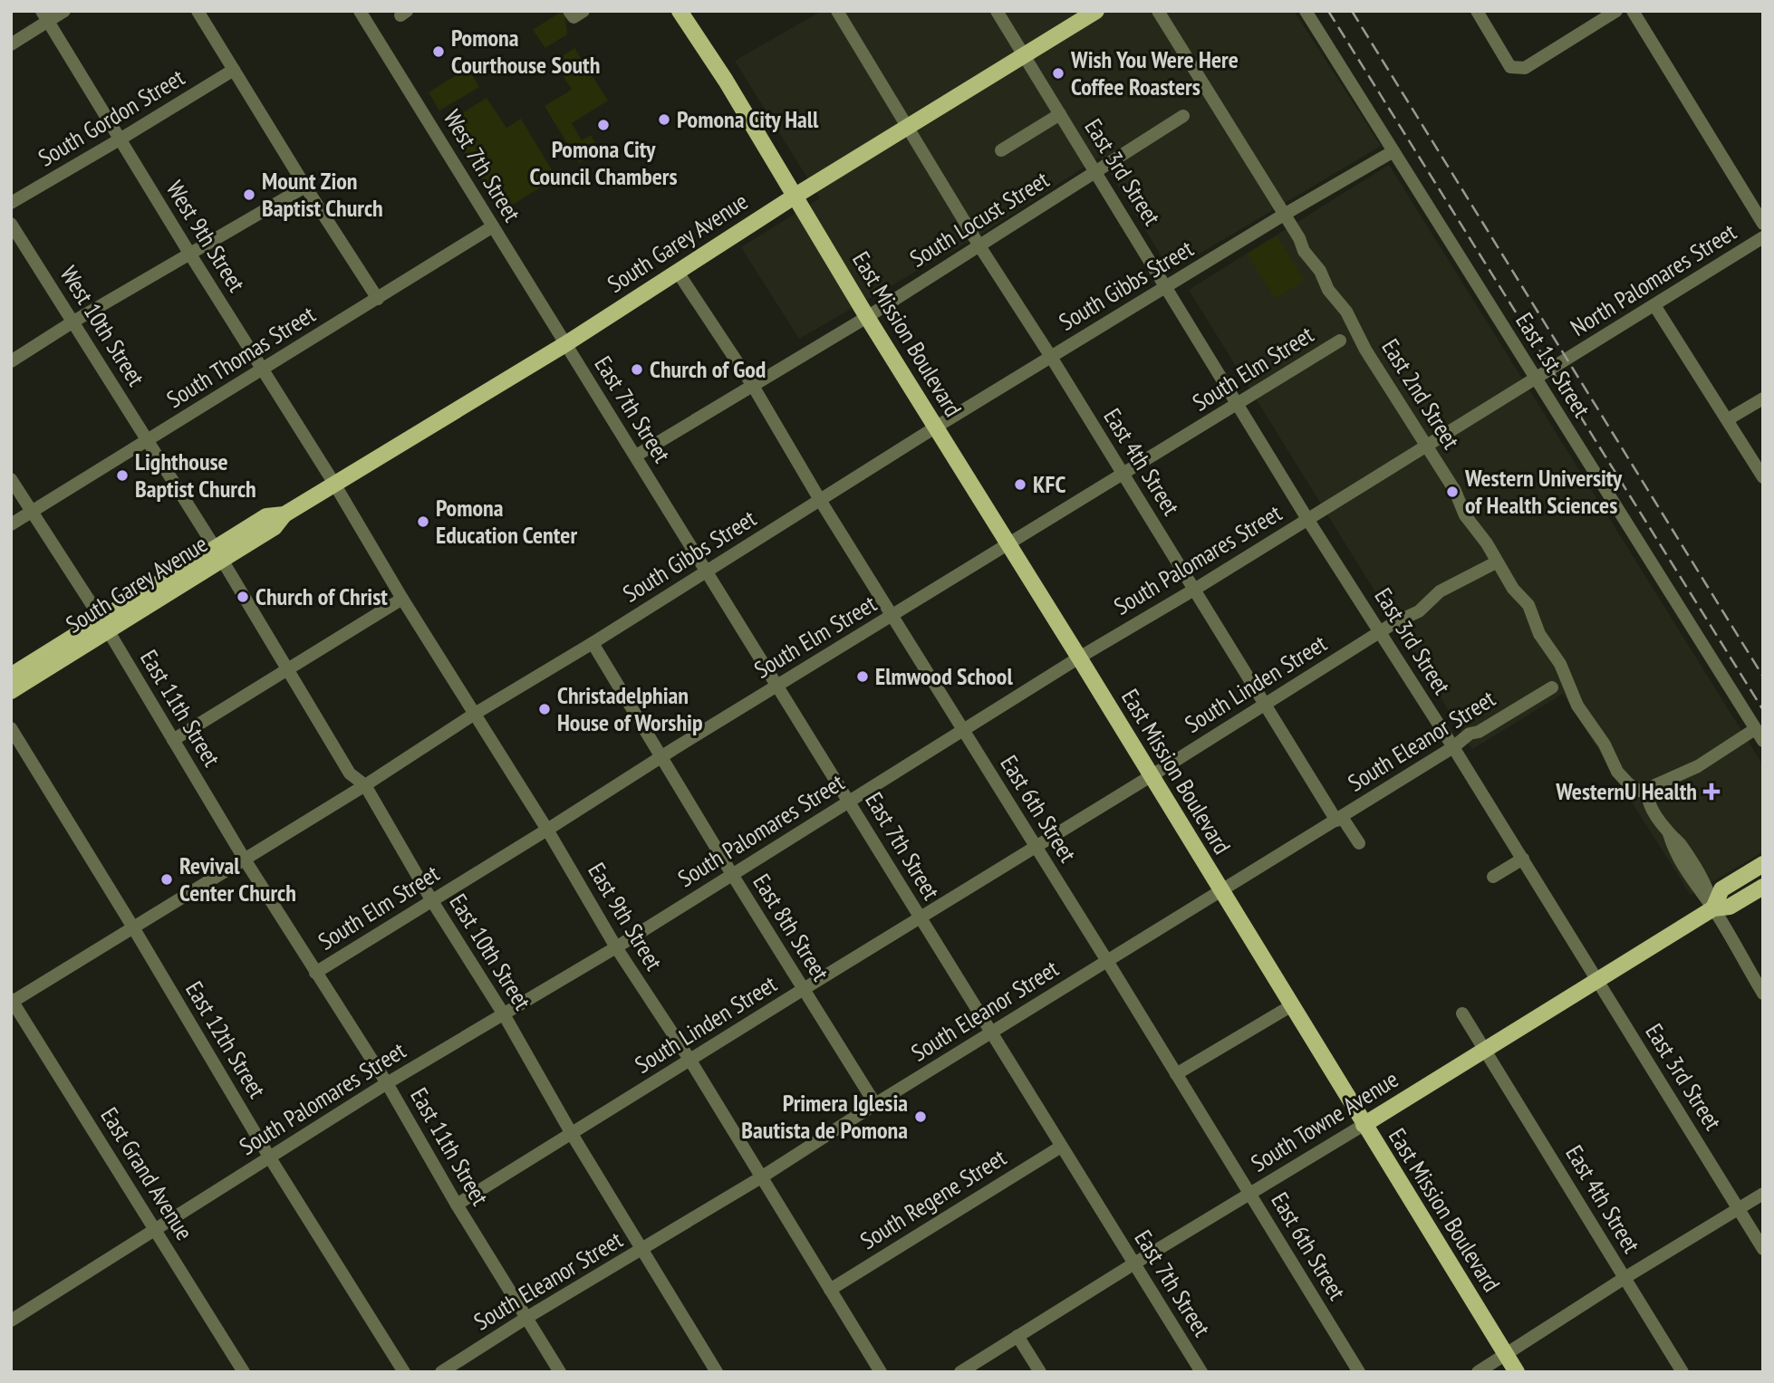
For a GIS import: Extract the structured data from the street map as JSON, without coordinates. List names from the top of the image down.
{
  "streets": {
    "main road": ["South Garey Avenue", "East Mission Boulevard", "South Towne Avenue"],
    "street": [
      "South Gordon Street",
      "West 7th Street",
      "East 3rd Street",
      "South Locust Street",
      "West 9th Street",
      "North Palomares Street",
      "South Gibbs Street",
      "West 10th Street",
      "South Thomas Street",
      "East 1st Street",
      "South Elm Street",
      "East 2nd Street",
      "East 7th Street",
      "East 4th Street",
      "South Palomares Street",
      "South Linden Street",
      "East 11th Street",
      "South Eleanor Street",
      "East 6th Street",
      "East 9th Street",
      "East 8th Street",
      "East 10th Street",
      "East 12th Street",
      "East Grand Avenue",
      "South Regene Street"
    ]
  },
  "crossings": [
    ["South Gordon Street", "West 9th Street"],
    ["West 7th Street", "South Garey Avenue"],
    ["West 7th Street", "South Thomas Street"],
    ["West 7th Street", "East 7th Street"],
    ["East 3rd Street", "South Locust Street"],
    ["East 3rd Street", "South Garey Avenue"],
    ["East 3rd Street", "South Gibbs Street"],
    ["East 3rd Street", "South Elm Street"],
    ["East 3rd Street", "South Palomares Street"],
    ["East 3rd Street", "South Linden Street"],
    ["East 3rd Street", "South Eleanor Street"],
    ["East 3rd Street", "South Towne Avenue"],
    ["South Locust Street", "East Mission Boulevard"],
    ["South Locust Street", "East 7th Street"],
    ["South Locust Street", "East 4th Street"],
    ["South Locust Street", "East 6th Street"],
    ["West 9th Street", "South Garey Avenue"],
    ["West 9th Street", "South Thomas Street"],
    ["West 9th Street", "East 9th Street"],
    ["South Garey Avenue", "West 10th Street"],
    ["South Garey Avenue", "East Mission Boulevard"],
    ["South Garey Avenue", "East 7th Street"],
    ["South Garey Avenue", "East 4th Street"],
    ["South Garey Avenue", "East 11th Street"],
    ["South Garey Avenue", "East 6th Street"],
    ["South Garey Avenue", "East 9th Street"],
    ["South Garey Avenue", "East 10th Street"],
    ["North Palomares Street", "East 1st Street"],
    ["North Palomares Street", "South Palomares Street"],
    ["South Gibbs Street", "East Mission Boulevard"],
    ["South Gibbs Street", "East 1st Street"],
    ["South Gibbs Street", "East 2nd Street"],
    ["South Gibbs Street", "East 7th Street"],
    ["South Gibbs Street", "East 4th Street"],
    ["South Gibbs Street", "East 11th Street"],
    ["South Gibbs Street", "East 6th Street"],
    ["South Gibbs Street", "East 9th Street"],
    ["South Gibbs Street", "East 8th Street"],
    ["South Gibbs Street", "East 10th Street"],
    ["South Gibbs Street", "East 12th Street"],
    ["South Gibbs Street", "East Grand Avenue"],
    ["West 10th Street", "South Thomas Street"],
    ["West 10th Street", "East 10th Street"],
    ["East Mission Boulevard", "South Elm Street"],
    ["East Mission Boulevard", "South Palomares Street"],
    ["East Mission Boulevard", "South Linden Street"],
    ["East Mission Boulevard", "South Eleanor Street"],
    ["East Mission Boulevard", "South Towne Avenue"],
    ["South Thomas Street", "East 11th Street"],
    ["East 1st Street", "South Palomares Street"],
    ["South Elm Street", "East 7th Street"],
    ["South Elm Street", "East 4th Street"],
    ["South Elm Street", "East 11th Street"],
    ["South Elm Street", "East 6th Street"],
    ["South Elm Street", "East 9th Street"],
    ["South Elm Street", "East 8th Street"],
    ["South Elm Street", "East 10th Street"],
    ["East 2nd Street", "South Palomares Street"],
    ["East 2nd Street", "South Linden Street"],
    ["East 7th Street", "South Palomares Street"],
    ["East 7th Street", "South Linden Street"],
    ["East 7th Street", "South Eleanor Street"],
    ["East 7th Street", "South Towne Avenue"],
    ["East 7th Street", "South Regene Street"],
    ["East 4th Street", "South Palomares Street"],
    ["East 4th Street", "South Linden Street"],
    ["East 4th Street", "South Eleanor Street"],
    ["East 4th Street", "South Towne Avenue"],
    ["South Palomares Street", "East 11th Street"],
    ["South Palomares Street", "East 6th Street"],
    ["South Palomares Street", "East 9th Street"],
    ["South Palomares Street", "East 8th Street"],
    ["South Palomares Street", "East 10th Street"],
    ["South Palomares Street", "East 12th Street"],
    ["South Palomares Street", "East Grand Avenue"],
    ["South Linden Street", "East 11th Street"],
    ["South Linden Street", "East 6th Street"],
    ["South Linden Street", "East 9th Street"],
    ["South Linden Street", "East 8th Street"],
    ["South Linden Street", "East 10th Street"],
    ["East 11th Street", "South Eleanor Street"],
    ["South Eleanor Street", "East 6th Street"],
    ["South Eleanor Street", "East 9th Street"],
    ["South Eleanor Street", "East 8th Street"],
    ["South Eleanor Street", "East 10th Street"],
    ["East 6th Street", "South Towne Avenue"],
    ["East 9th Street", "South Regene Street"]
  ],
  "places": {
    "other": [
      "Pomona Courthouse South",
      "Wish You Were Here Coffee Roasters",
      "Pomona City Hall",
      "Pomona City Council Chambers",
      "Mount Zion Baptist Church",
      "Church of God",
      "Lighthouse Baptist Church",
      "KFC",
      "Western University of Health Sciences",
      "Pomona Education Center",
      "Church of Christ",
      "Elmwood School",
      "Christadelphian House of Worship",
      "Revival Center Church",
      "Primera Iglesia Bautista de Pomona"
    ],
    "health": ["WesternU Health"]
  }
}
